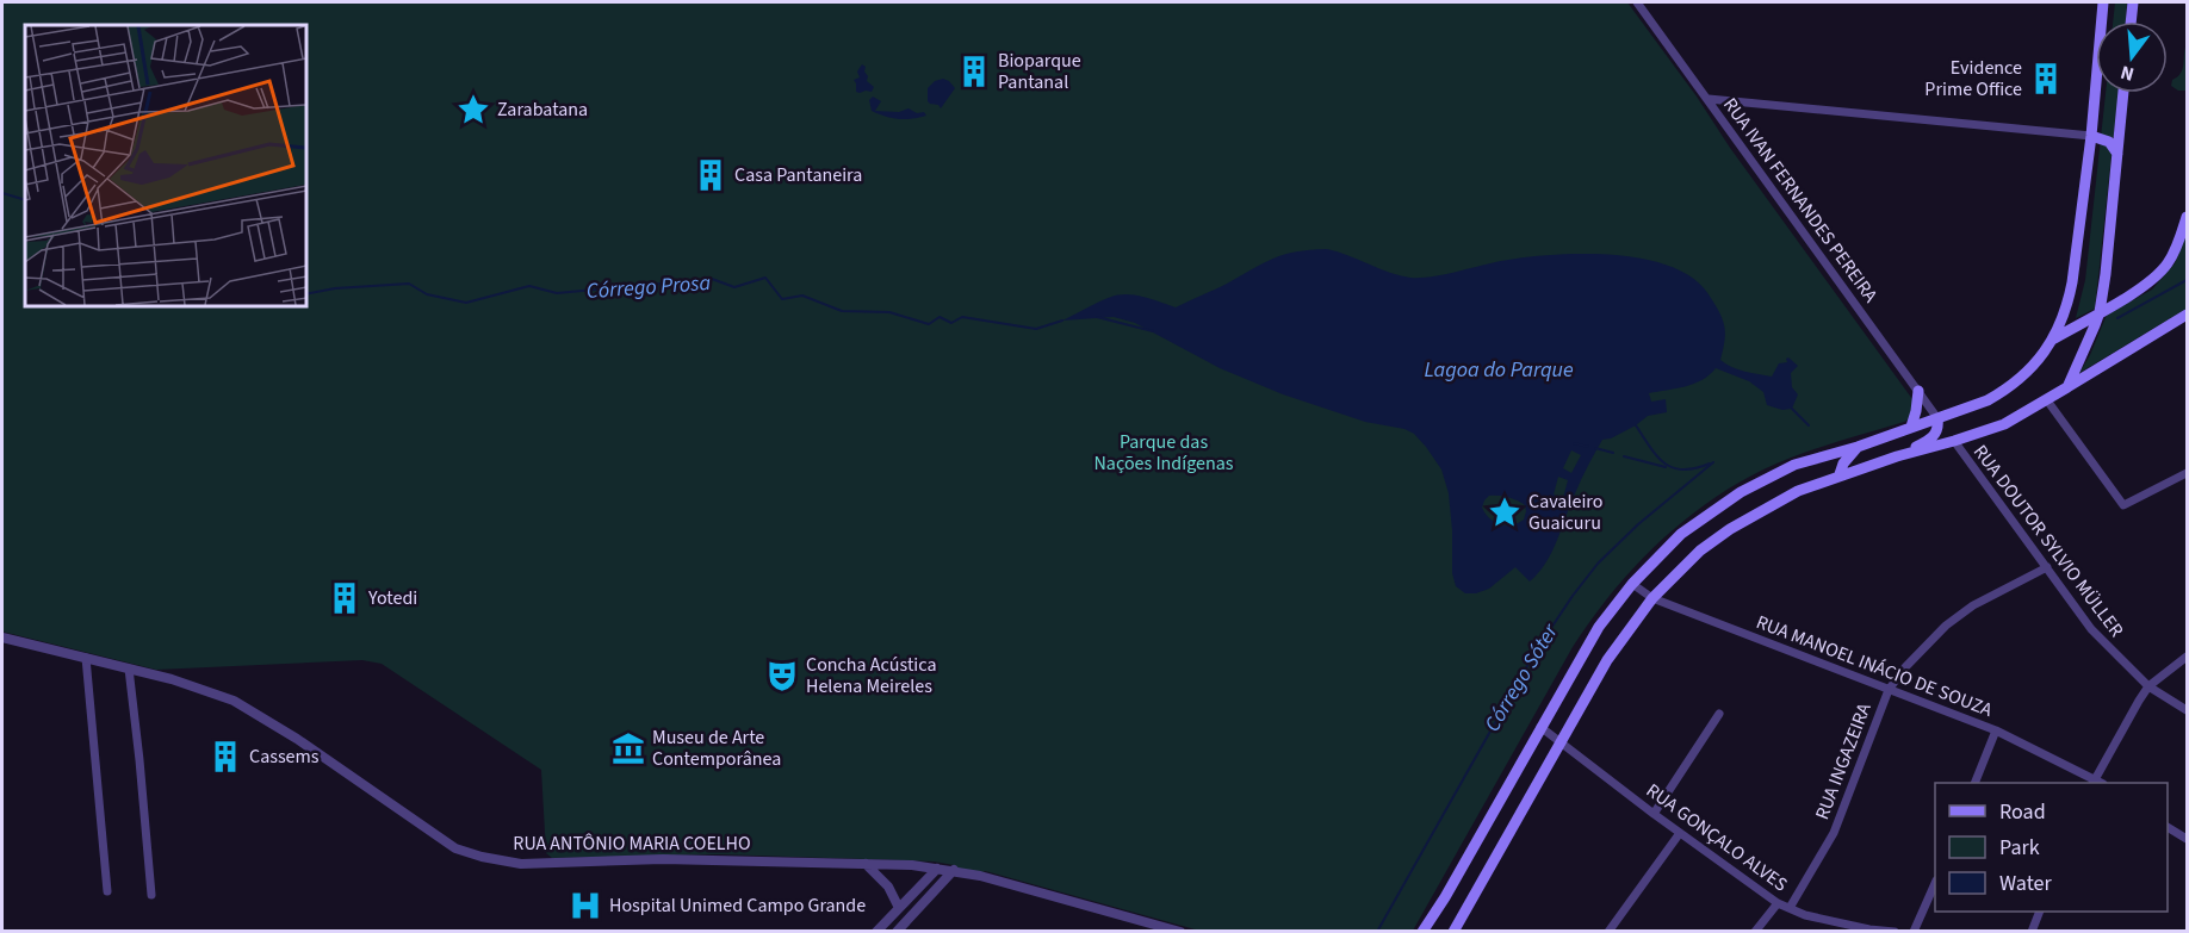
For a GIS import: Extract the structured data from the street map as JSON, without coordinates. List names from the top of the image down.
{
  "streets": {
    "street": [
      "RUA IVAN FERNANDES PEREIRA",
      "RUA DOUTOR SYLVIO MÜLLER",
      "RUA MANOEL INÁCIO DE SOUZA",
      "RUA INGAZEIRA",
      "RUA GONÇALO ALVES",
      "RUA ANTÔNIO MARIA COELHO"
    ]
  },
  "crossings": [
    ["RUA DOUTOR SYLVIO MÜLLER", "RUA INGAZEIRA"],
    ["RUA MANOEL INÁCIO DE SOUZA", "RUA INGAZEIRA"],
    ["RUA INGAZEIRA", "RUA GONÇALO ALVES"]
  ],
  "water": ["Córrego Prosa", "Lagoa do Parque", "Córrego Sóter"],
  "parks": ["Parque das Nações Indígenas"],
  "places": {
    "building": [
      "Bioparque Pantanal",
      "Evidence Prime Office",
      "Casa Pantaneira",
      "Yotedi",
      "Cassems"
    ],
    "place": ["Zarabatana", "Cavaleiro Guaicuru"],
    "theatre": ["Concha Acústica Helena Meireles"],
    "museum": ["Museu de Arte Contemporânea"],
    "hospital": ["Hospital Unimed Campo Grande"]
  },
  "legend": ["Road", "Park", "Water"],
  "north": "bottom"
}
